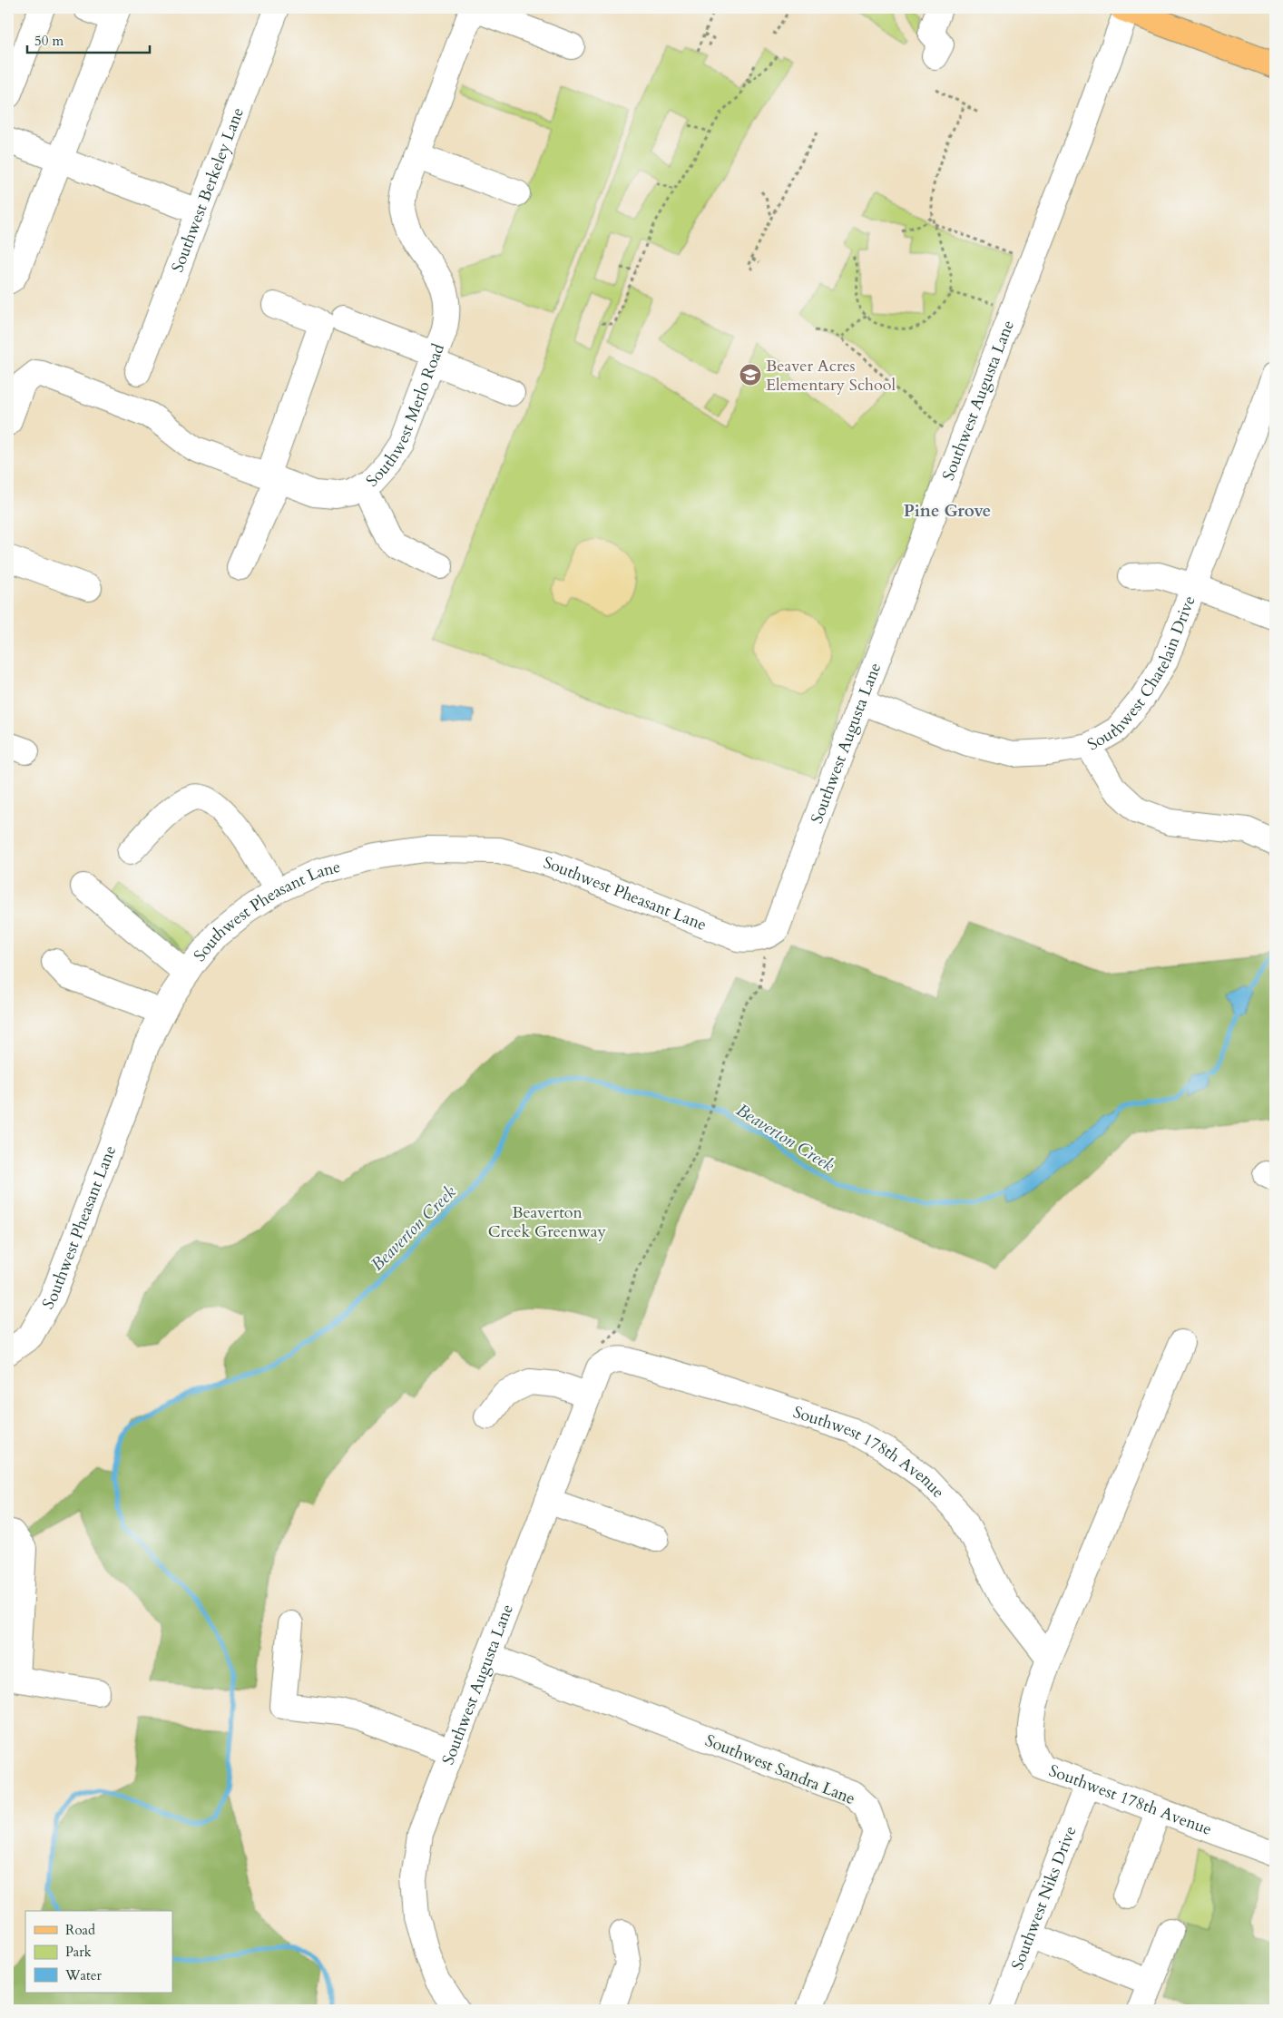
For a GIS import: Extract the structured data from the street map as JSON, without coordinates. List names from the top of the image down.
{
  "streets": {
    "street": [
      "Southwest Berkeley Lane",
      "Southwest Augusta Lane",
      "Southwest Merlo Road",
      "Southwest Chatelain Drive",
      "Southwest Pheasant Lane",
      "Southwest 178th Avenue",
      "Southwest Sandra Lane",
      "Southwest Niks Drive"
    ]
  },
  "crossings": [
    ["Southwest Augusta Lane", "Southwest Chatelain Drive"],
    ["Southwest Augusta Lane", "Southwest Pheasant Lane"],
    ["Southwest Augusta Lane", "Southwest 178th Avenue"],
    ["Southwest Augusta Lane", "Southwest Sandra Lane"],
    ["Southwest 178th Avenue", "Southwest Niks Drive"]
  ],
  "districts": ["Pine Grove"],
  "water": ["Beaverton Creek"],
  "parks": ["Beaverton Creek Greenway"],
  "places": {
    "school or university": ["Beaver Acres Elementary School"]
  },
  "legend": ["Road", "Park", "Water"],
  "scale_bar": "50 m"
}
